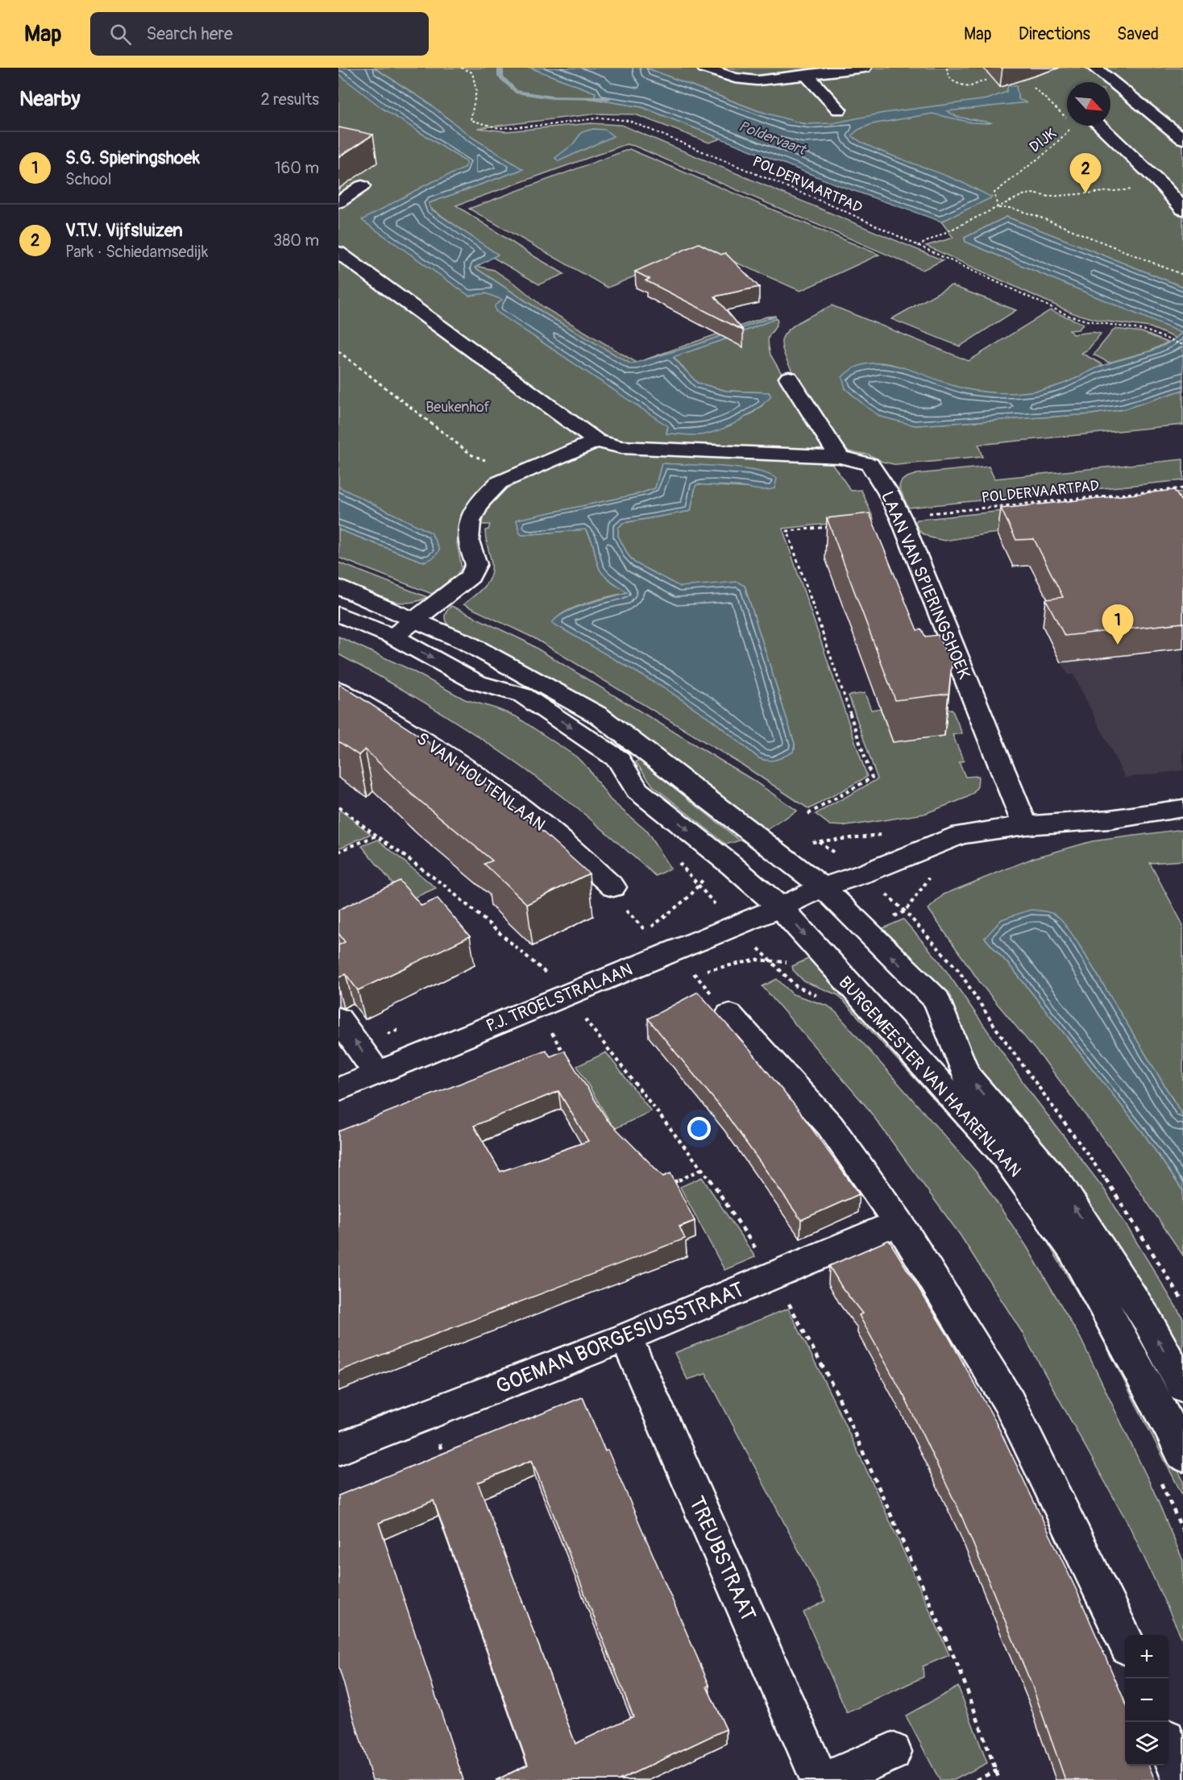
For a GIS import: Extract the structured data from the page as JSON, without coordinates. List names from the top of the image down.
{
  "streets": {
    "street": [
      "LAAN VAN SPIERINGSHOEK",
      "S VAN HOUTENLAAN",
      "P.J. TROELSTRALAAN",
      "BURGEMEESTER VAN HAARENLAAN",
      "GOEMAN BORGESIUSSTRAAT",
      "TREUBSTRAAT"
    ],
    "path": ["DIJK", "POLDERVAARTPAD"]
  },
  "crossings": [
    ["POLDERVAARTPAD", "LAAN VAN SPIERINGSHOEK"],
    ["P.J. TROELSTRALAAN", "BURGEMEESTER VAN HAARENLAAN"],
    ["GOEMAN BORGESIUSSTRAAT", "TREUBSTRAAT"]
  ],
  "water": ["Poldervaart"],
  "parks": ["Beukenhof"],
  "north": "bottom right",
  "page": {
    "header": "Map",
    "search": "Search here",
    "nav": ["Map", "Directions", "Saved"],
    "heading": ["Nearby", "2 results"],
    "list": [
      {
        "mark": "1",
        "name": "S.G. Spieringshoek",
        "note": "School",
        "value": "160 m"
      },
      {
        "mark": "2",
        "name": "V.T.V. Vijfsluizen",
        "note": "Park · Schiedamsedijk",
        "value": "380 m"
      }
    ],
    "pins": ["2", "1"],
    "map_buttons": ["+", "−"]
  }
}
